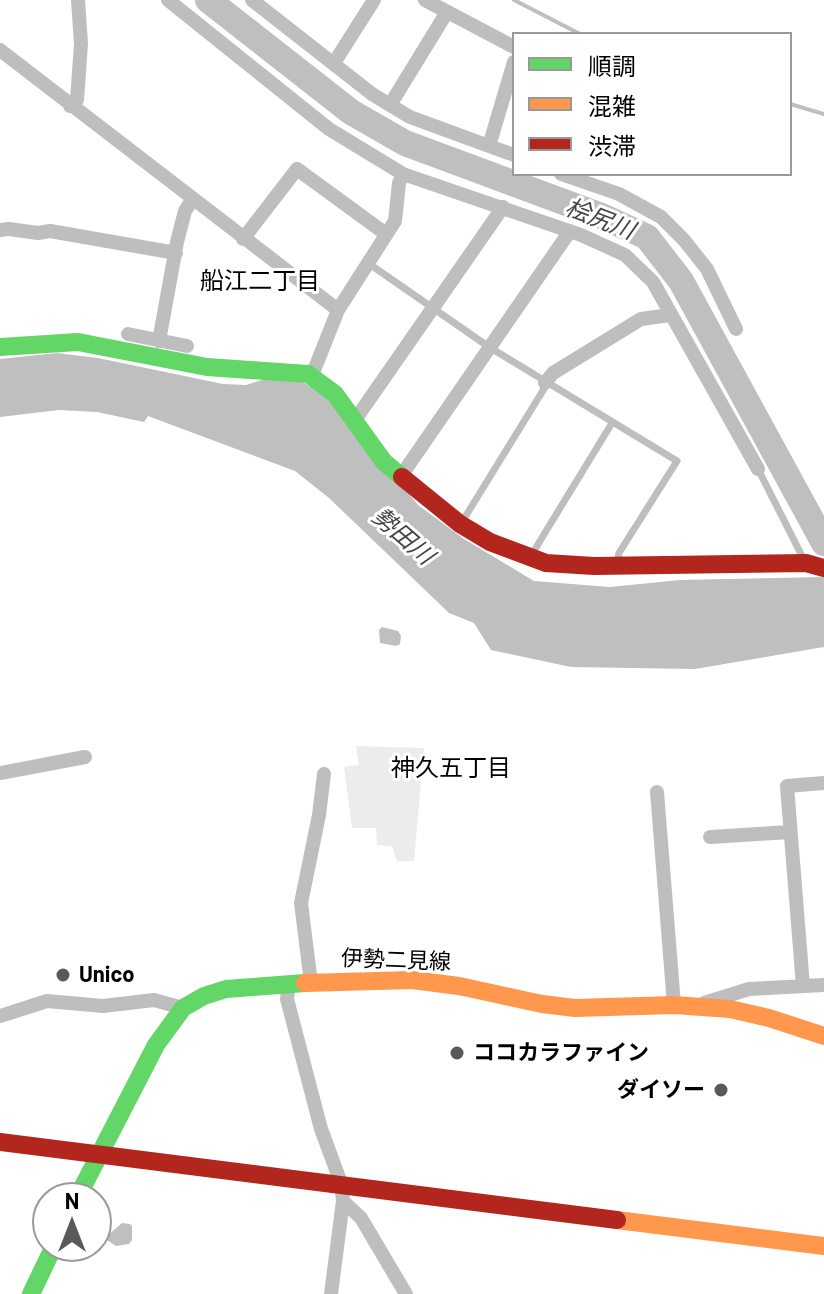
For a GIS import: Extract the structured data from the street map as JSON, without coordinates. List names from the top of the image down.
{
  "streets": {
    "street": ["伊勢二見線"]
  },
  "districts": ["船江二丁目", "神久五丁目"],
  "water": ["桧尻川", "勢田川"],
  "places": ["Unico", "ココカラファイン", "ダイソー"],
  "legend": ["順調", "混雑", "渋滞"],
  "north": "top"
}
